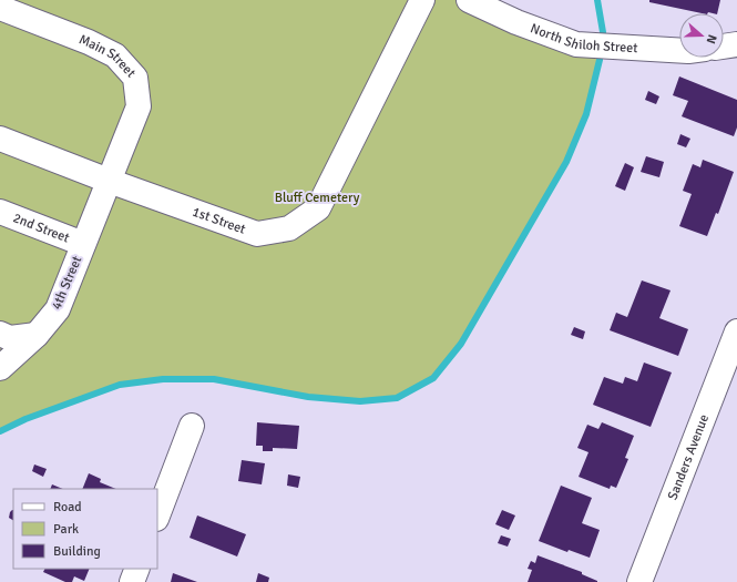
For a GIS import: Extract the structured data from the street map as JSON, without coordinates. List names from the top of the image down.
{
  "streets": {
    "street": [
      "North Shiloh Street",
      "Main Street",
      "1st Street",
      "2nd Street",
      "4th Street",
      "Sanders Avenue"
    ]
  },
  "crossings": [
    ["Main Street", "1st Street"],
    ["Main Street", "4th Street"],
    ["1st Street", "4th Street"],
    ["2nd Street", "4th Street"]
  ],
  "parks": ["Bluff Cemetery"],
  "legend": ["Road", "Park", "Building"],
  "north": "right"
}
